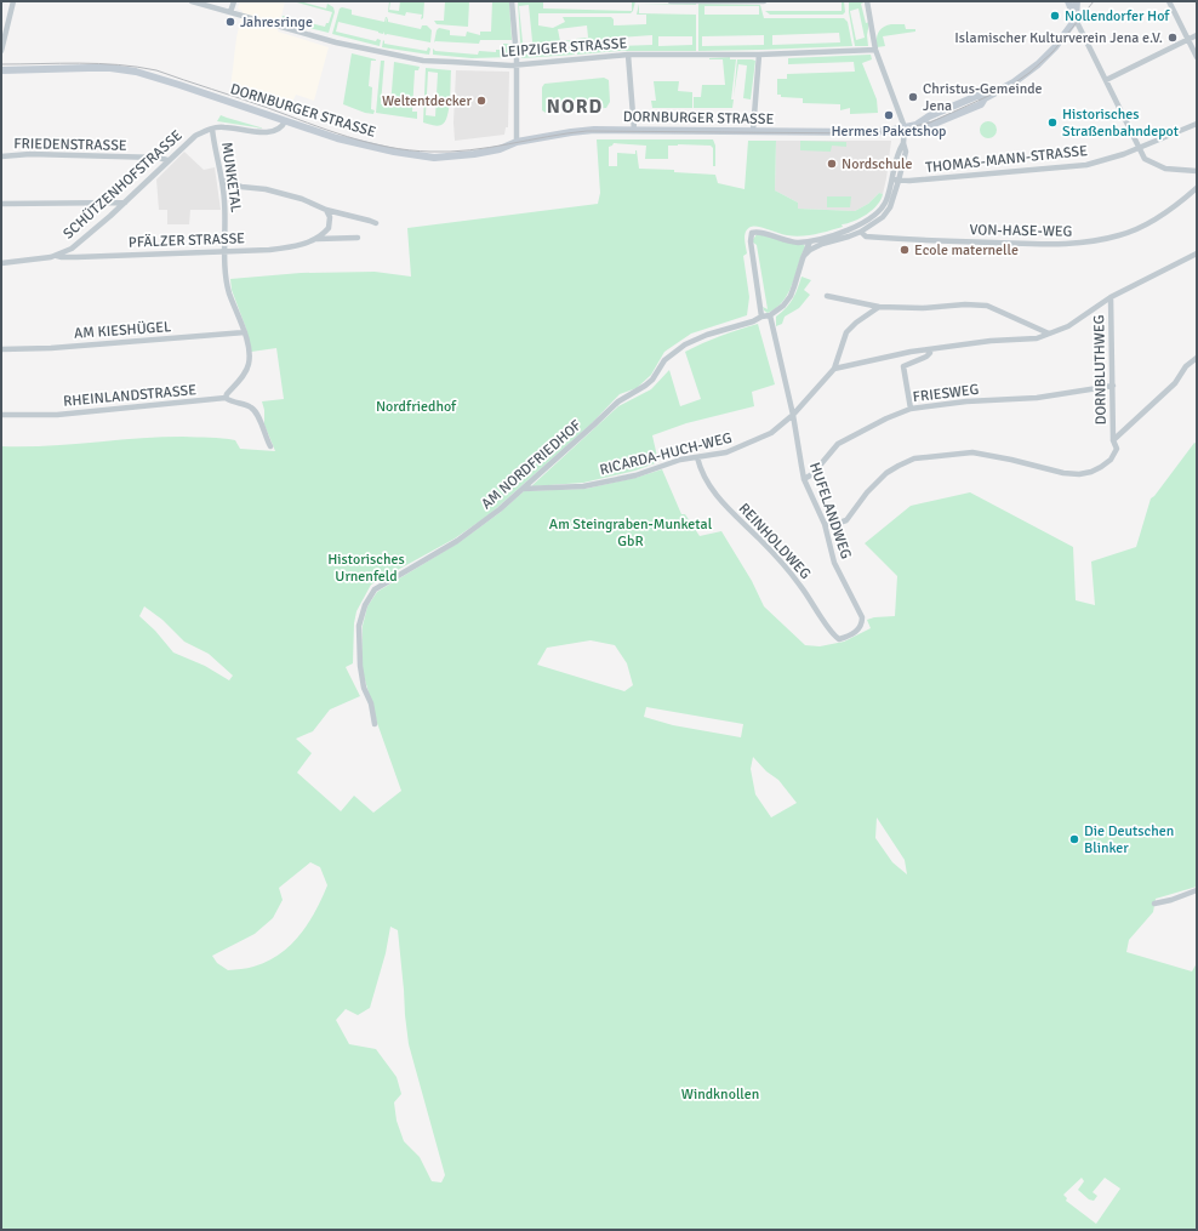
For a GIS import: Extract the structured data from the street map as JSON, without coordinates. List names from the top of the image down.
{
  "streets": {
    "street": [
      "LEIPZIGER STRASSE",
      "DORNBURGER STRASSE",
      "FRIEDENSTRASSE",
      "THOMAS-MANN-STRASSE",
      "MUNKETAL",
      "SCHÜTZENHOFSTRASSE",
      "VON-HASE-WEG",
      "PFÄLZER STRASSE",
      "AM KIESHÜGEL",
      "DORNBLUTHWEG",
      "FRIESWEG",
      "RHEINLANDSTRASSE",
      "RICARDA-HUCH-WEG",
      "AM NORDFRIEDHOF",
      "HUFELANDWEG",
      "REINHOLDWEG"
    ]
  },
  "crossings": [
    ["DORNBURGER STRASSE", "SCHÜTZENHOFSTRASSE"],
    ["FRIEDENSTRASSE", "SCHÜTZENHOFSTRASSE"],
    ["MUNKETAL", "SCHÜTZENHOFSTRASSE"],
    ["MUNKETAL", "PFÄLZER STRASSE"],
    ["MUNKETAL", "AM KIESHÜGEL"],
    ["MUNKETAL", "RHEINLANDSTRASSE"],
    ["SCHÜTZENHOFSTRASSE", "PFÄLZER STRASSE"],
    ["DORNBLUTHWEG", "FRIESWEG"],
    ["DORNBLUTHWEG", "HUFELANDWEG"],
    ["FRIESWEG", "HUFELANDWEG"],
    ["RICARDA-HUCH-WEG", "AM NORDFRIEDHOF"],
    ["RICARDA-HUCH-WEG", "HUFELANDWEG"],
    ["RICARDA-HUCH-WEG", "REINHOLDWEG"],
    ["HUFELANDWEG", "REINHOLDWEG"]
  ],
  "districts": ["NORD"],
  "parks": [
    "Nordfriedhof",
    "Am Steingraben-Munketal GbR",
    "Historisches Urnenfeld",
    "Windknollen"
  ],
  "places": [
    "Nollendorfer Hof",
    "Jahresringe",
    "Islamischer Kulturverein Jena e.V.",
    "Christus-Gemeinde Jena",
    "Weltentdecker",
    "Hermes Paketshop",
    "Historisches Straßenbahndepot",
    "Nordschule",
    "Ecole maternelle",
    "Die Deutschen Blinker"
  ]
}
